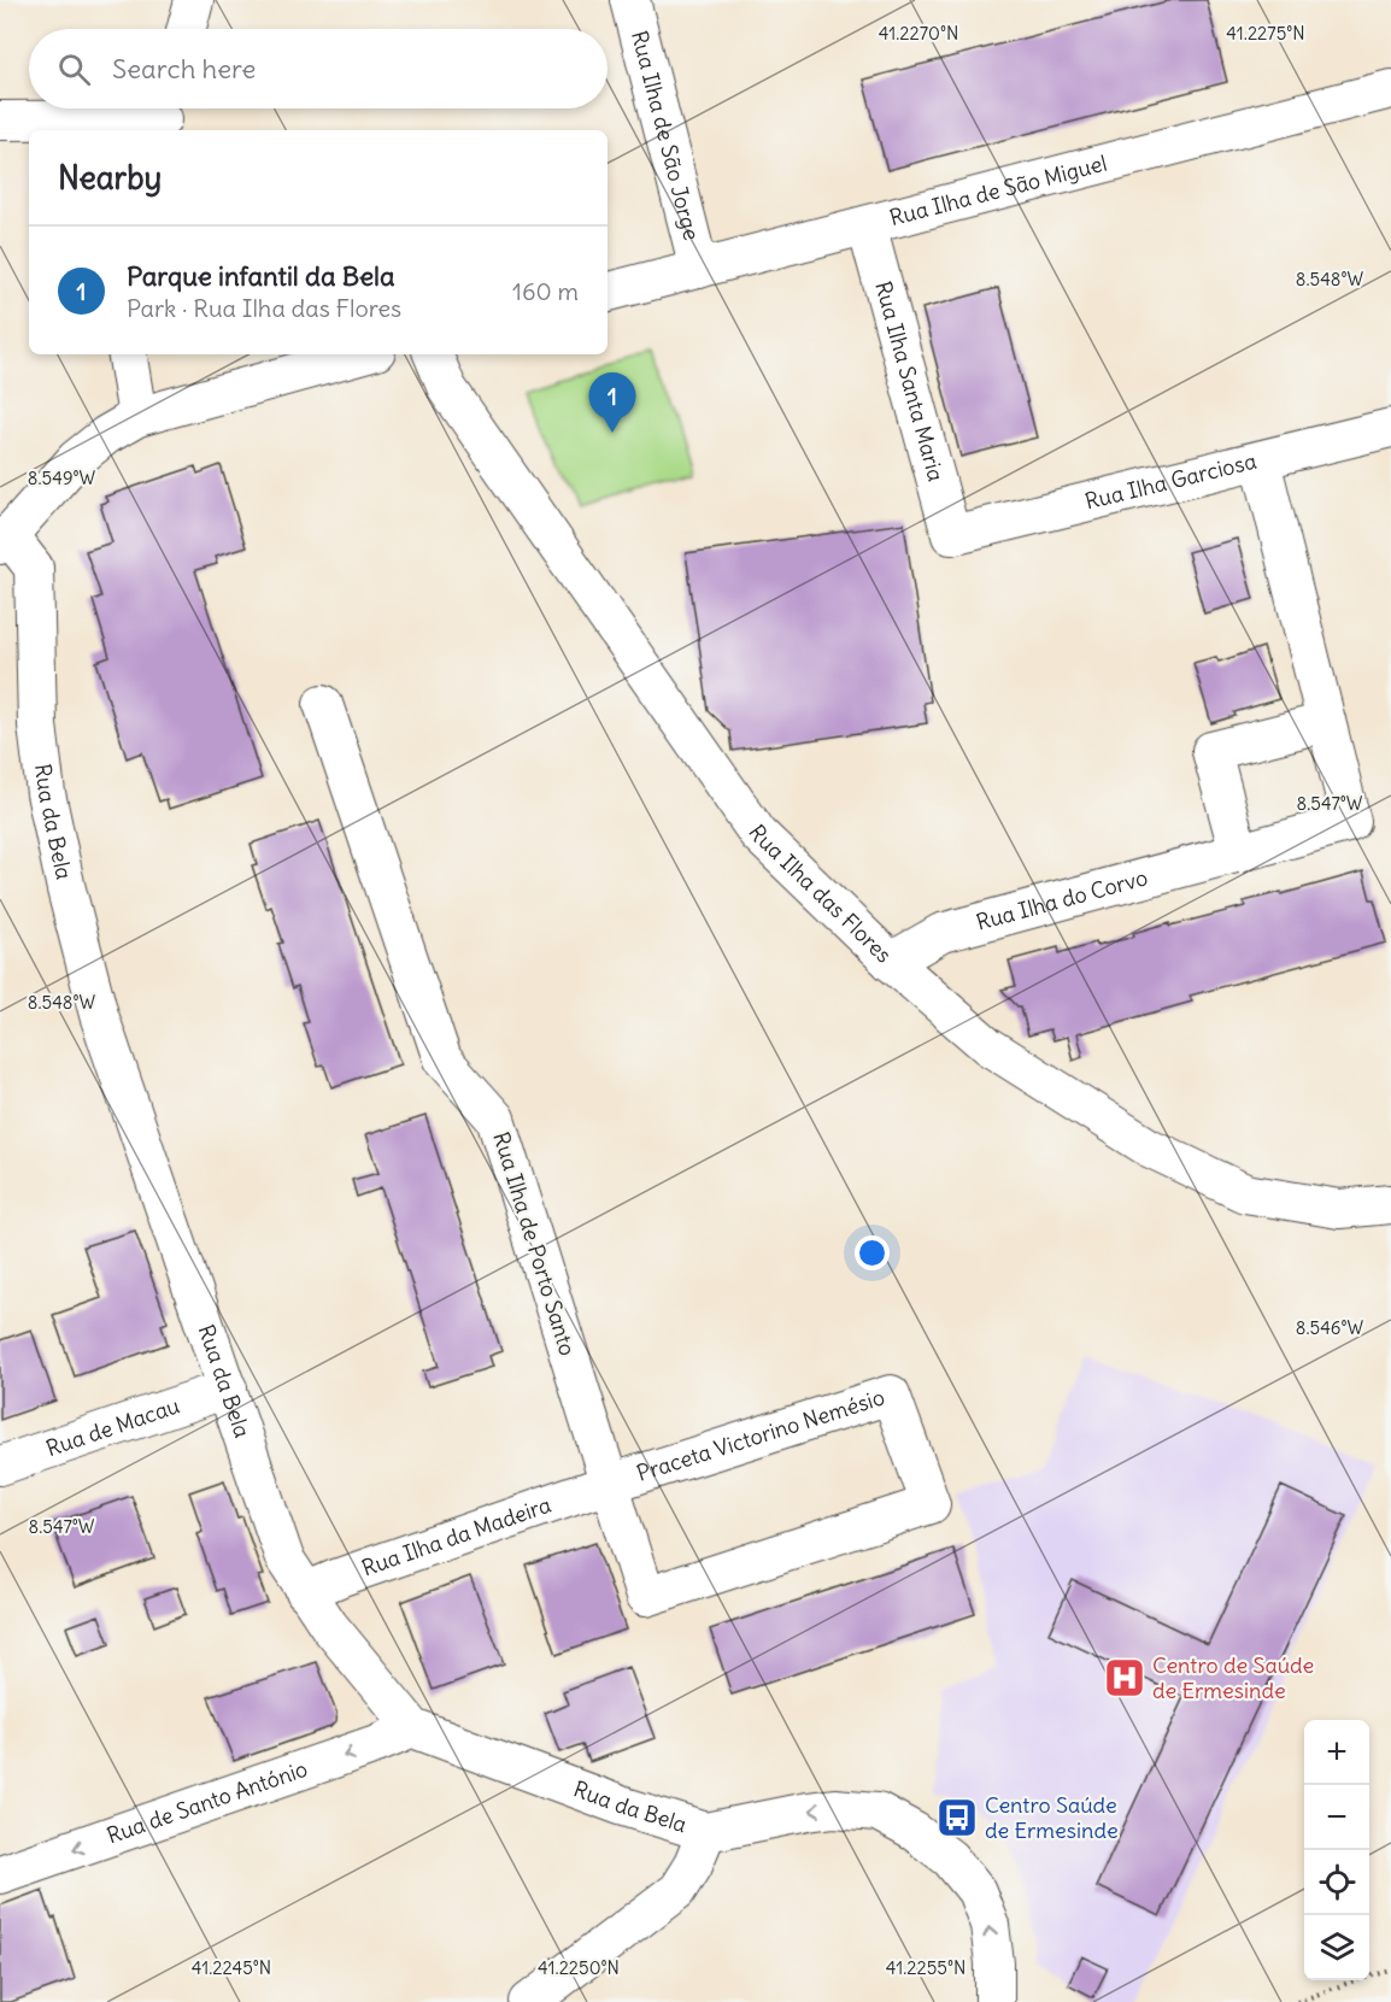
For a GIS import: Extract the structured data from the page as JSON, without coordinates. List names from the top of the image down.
{
  "streets": {
    "street": [
      "Rua Ilha de São Jorge",
      "Rua Ilha de São Miguel",
      "Rua Ilha Santa Maria",
      "Rua Ilha Garciosa",
      "Rua da Bela",
      "Rua Ilha das Flores",
      "Rua Ilha do Corvo",
      "Rua Ilha de Porto Santo",
      "Rua de Macau",
      "Praceta Victorino Nemésio",
      "Rua Ilha da Madeira",
      "Rua de Santo António"
    ]
  },
  "crossings": [
    ["Rua Ilha de São Jorge", "Rua Ilha de São Miguel"],
    ["Rua Ilha de São Miguel", "Rua Ilha Santa Maria"],
    ["Rua Ilha Santa Maria", "Rua Ilha Garciosa"],
    ["Rua Ilha Garciosa", "Rua Ilha do Corvo"],
    ["Rua da Bela", "Rua de Macau"],
    ["Rua da Bela", "Rua Ilha da Madeira"],
    ["Rua da Bela", "Rua de Santo António"],
    ["Rua Ilha das Flores", "Rua Ilha do Corvo"],
    ["Rua Ilha de Porto Santo", "Praceta Victorino Nemésio"],
    ["Rua Ilha de Porto Santo", "Rua Ilha da Madeira"],
    ["Praceta Victorino Nemésio", "Rua Ilha da Madeira"]
  ],
  "one_way": ["Rua de Santo António"],
  "places": {
    "hospital": ["Centro de Saúde de Ermesinde"],
    "bus stop": ["Centro Saúde de Ermesinde"]
  },
  "page": {
    "search": "Search here",
    "heading": "Nearby",
    "list": [
      {
        "mark": "1",
        "name": "Parque infantil da Bela",
        "note": "Park · Rua Ilha das Flores",
        "value": "160 m"
      }
    ],
    "pins": "1",
    "map_buttons": ["+", "−"]
  },
  "coordinates": [
    "41.2270°N",
    "41.2275°N",
    "8.548°W",
    "8.549°W",
    "8.547°W",
    "8.546°W",
    "41.2245°N",
    "41.2250°N",
    "41.2255°N"
  ]
}
